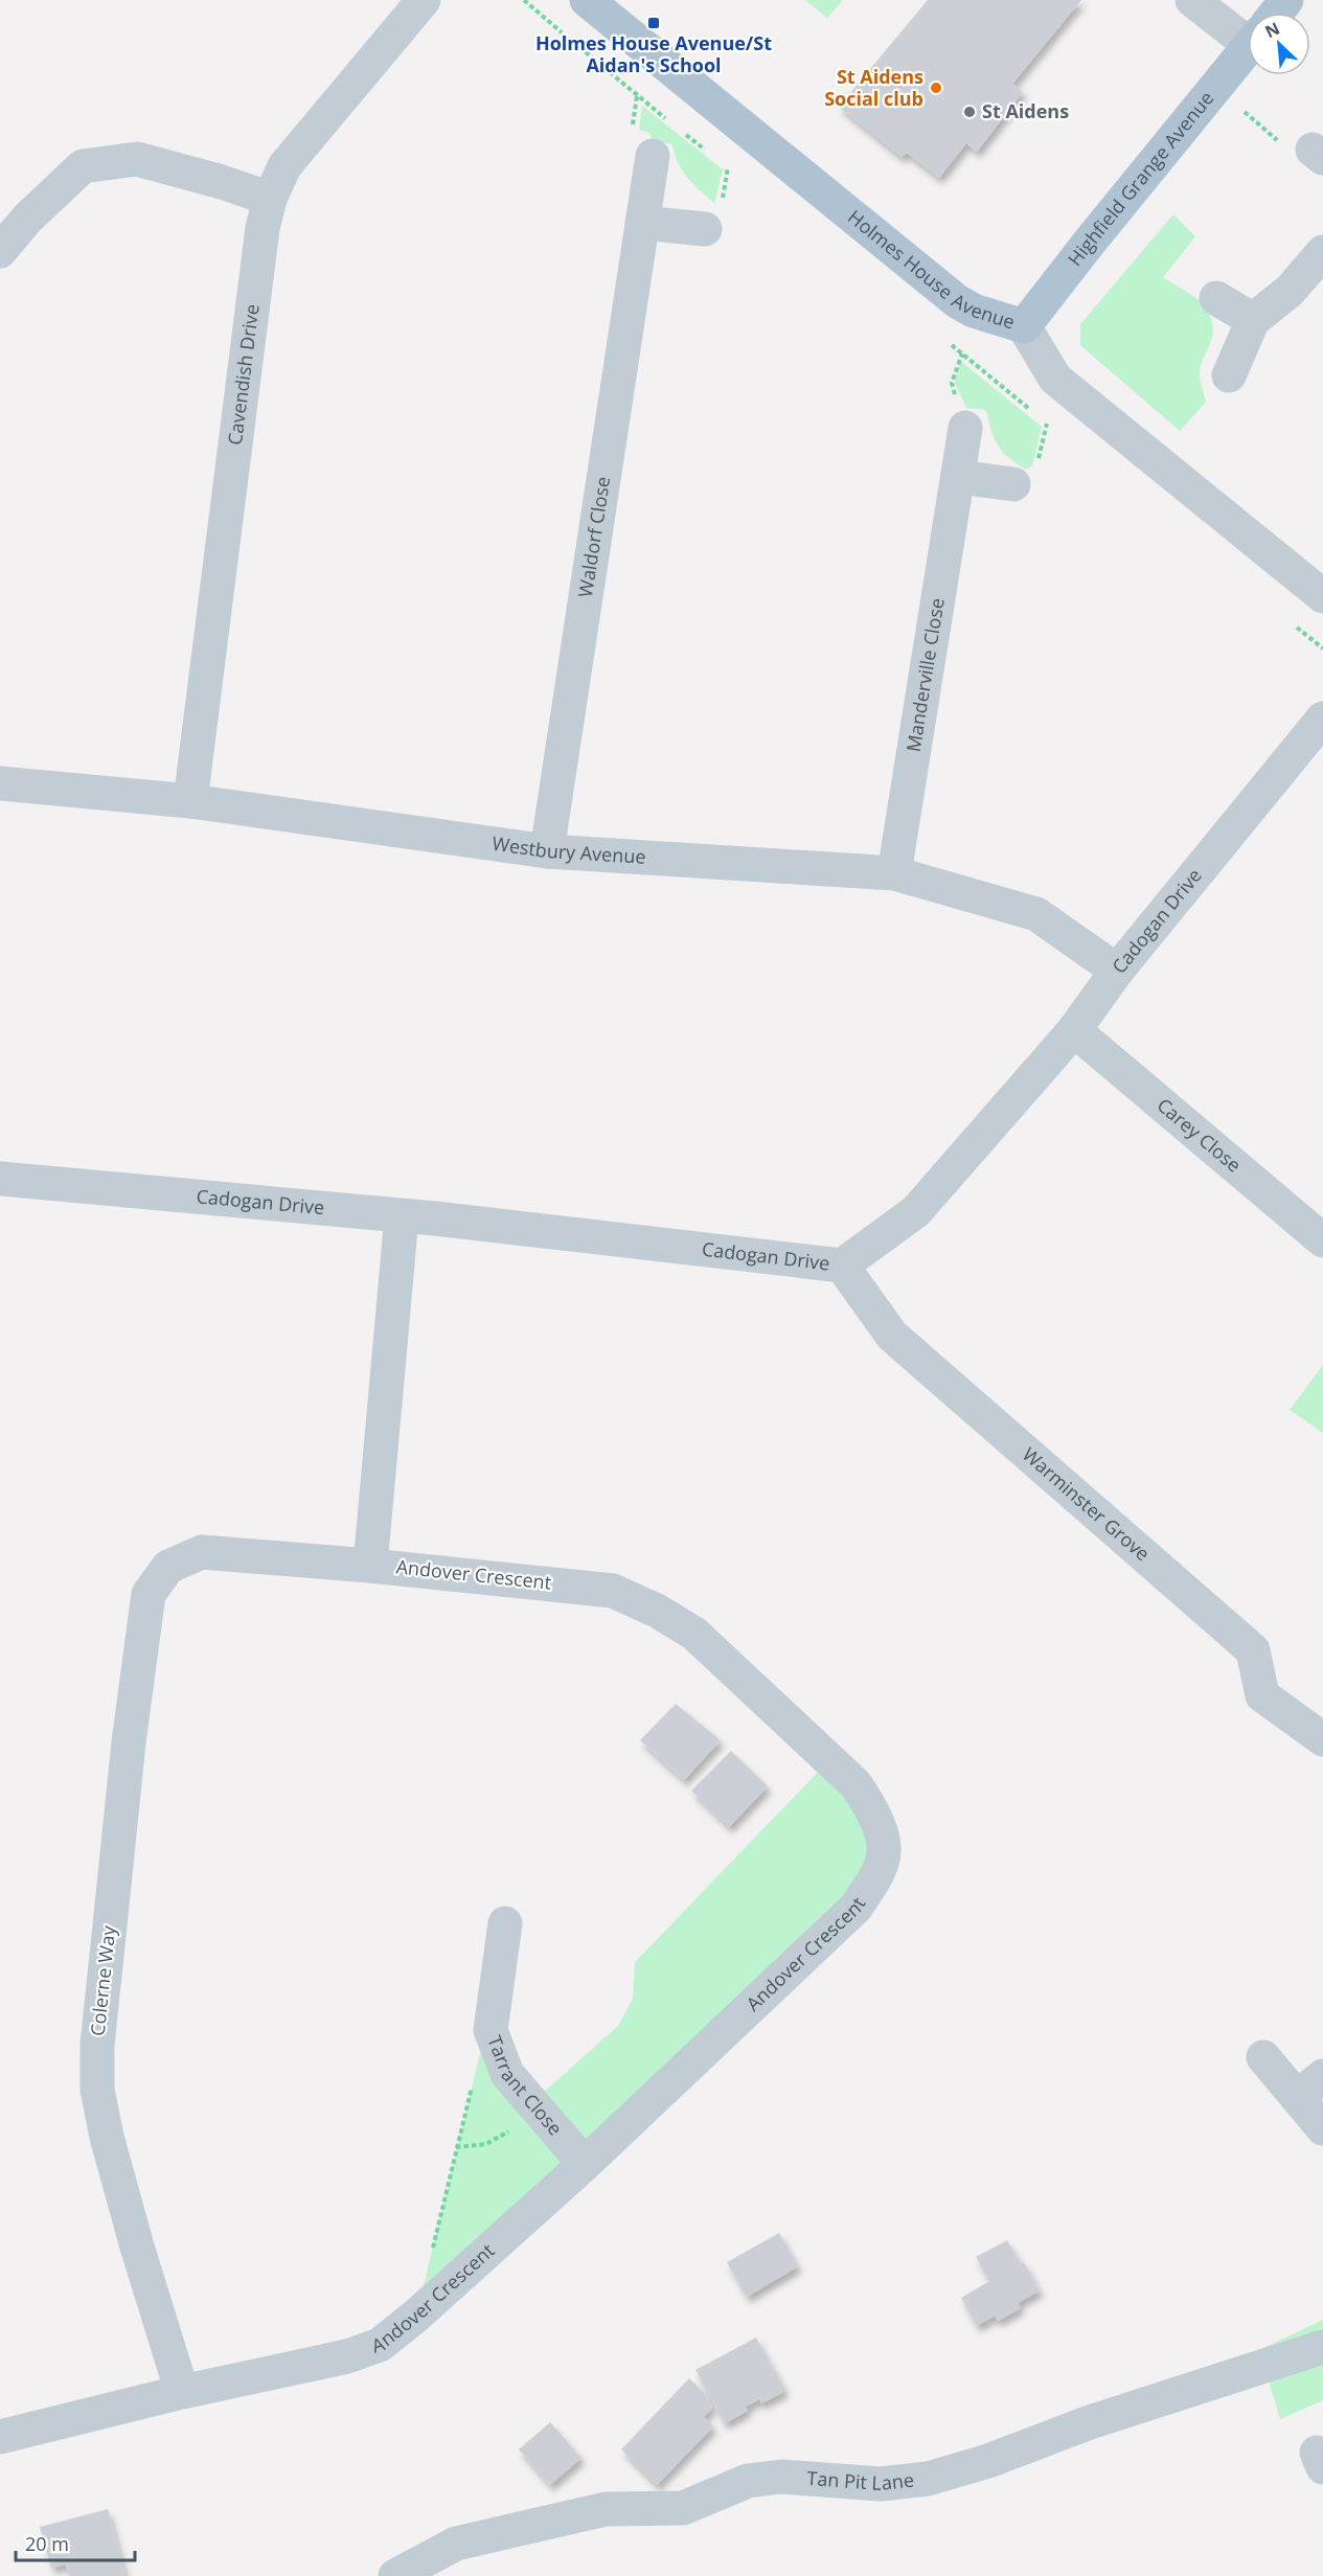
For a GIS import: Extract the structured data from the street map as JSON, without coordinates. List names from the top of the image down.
{
  "streets": {
    "main road": ["Highfield Grange Avenue", "Holmes House Avenue"],
    "street": [
      "Cavendish Drive",
      "Waldorf Close",
      "Manderville Close",
      "Westbury Avenue",
      "Cadogan Drive",
      "Carey Close",
      "Warminster Grove",
      "Andover Crescent",
      "Colerne Way",
      "Tarrant Close",
      "Tan Pit Lane"
    ]
  },
  "crossings": [
    ["Highfield Grange Avenue", "Holmes House Avenue"],
    ["Cavendish Drive", "Westbury Avenue"],
    ["Waldorf Close", "Westbury Avenue"],
    ["Manderville Close", "Westbury Avenue"],
    ["Westbury Avenue", "Cadogan Drive"],
    ["Cadogan Drive", "Carey Close"],
    ["Cadogan Drive", "Warminster Grove"],
    ["Andover Crescent", "Colerne Way"],
    ["Andover Crescent", "Tarrant Close"]
  ],
  "places": {
    "transit": ["Holmes House Avenue/St Aidan's School"],
    "other": ["St Aidens Social club", "St Aidens"]
  },
  "scale_bar": "20 m",
  "north": "top left"
}
